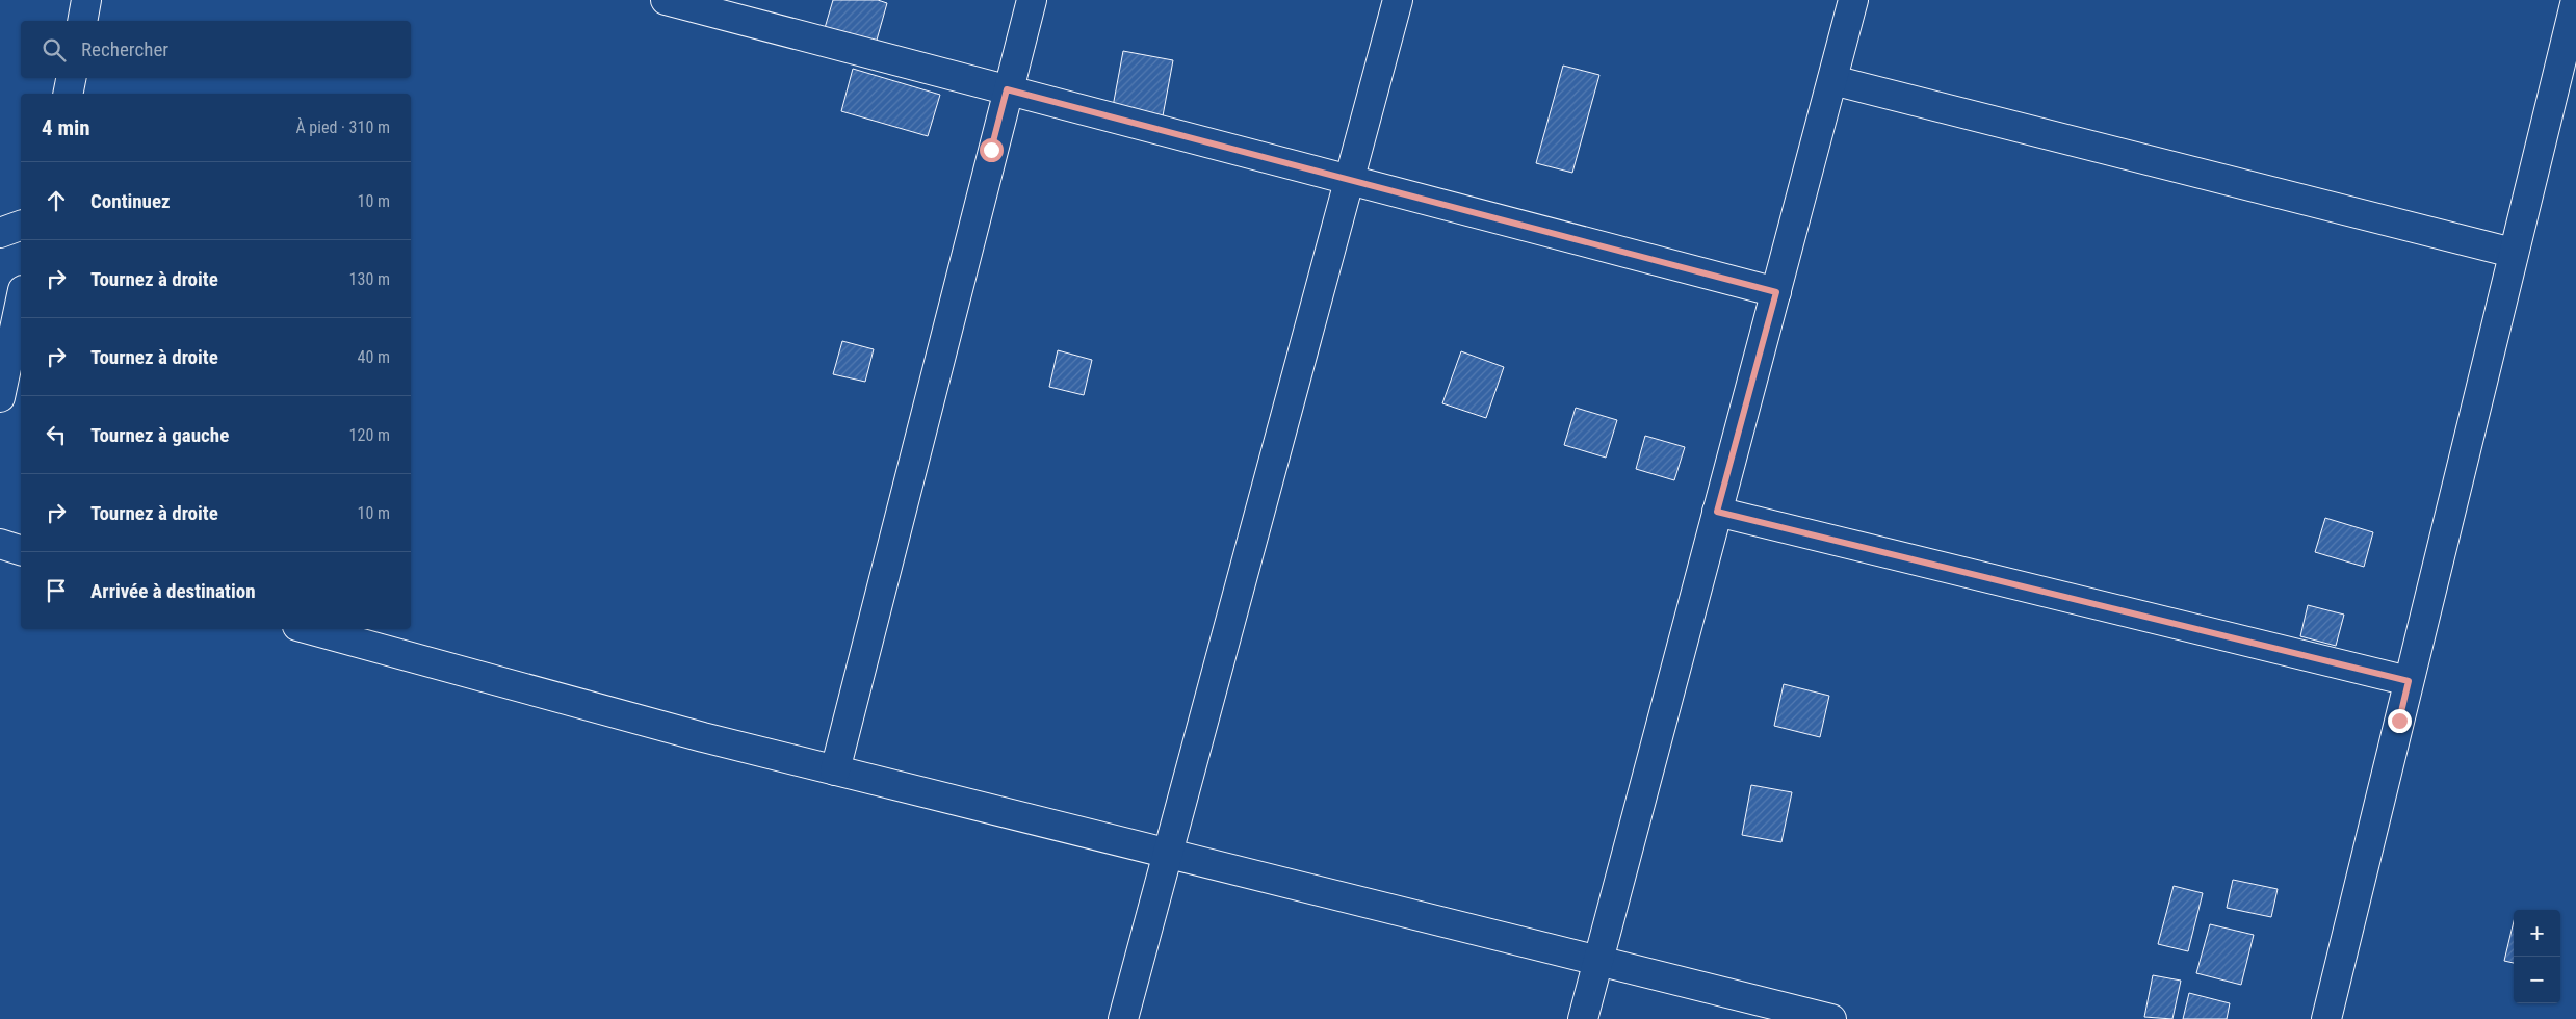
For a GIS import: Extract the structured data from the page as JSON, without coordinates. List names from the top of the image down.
{
  "page": {
    "search": "Rechercher",
    "heading": ["4 min", "À pied · 310 m"],
    "list": [
      ["Continuez", "10 m"],
      ["Tournez à droite", "130 m"],
      ["Tournez à droite", "40 m"],
      ["Tournez à gauche", "120 m"],
      ["Tournez à droite", "10 m"],
      "Arrivée à destination"
    ],
    "map_buttons": ["+", "−"]
  }
}
